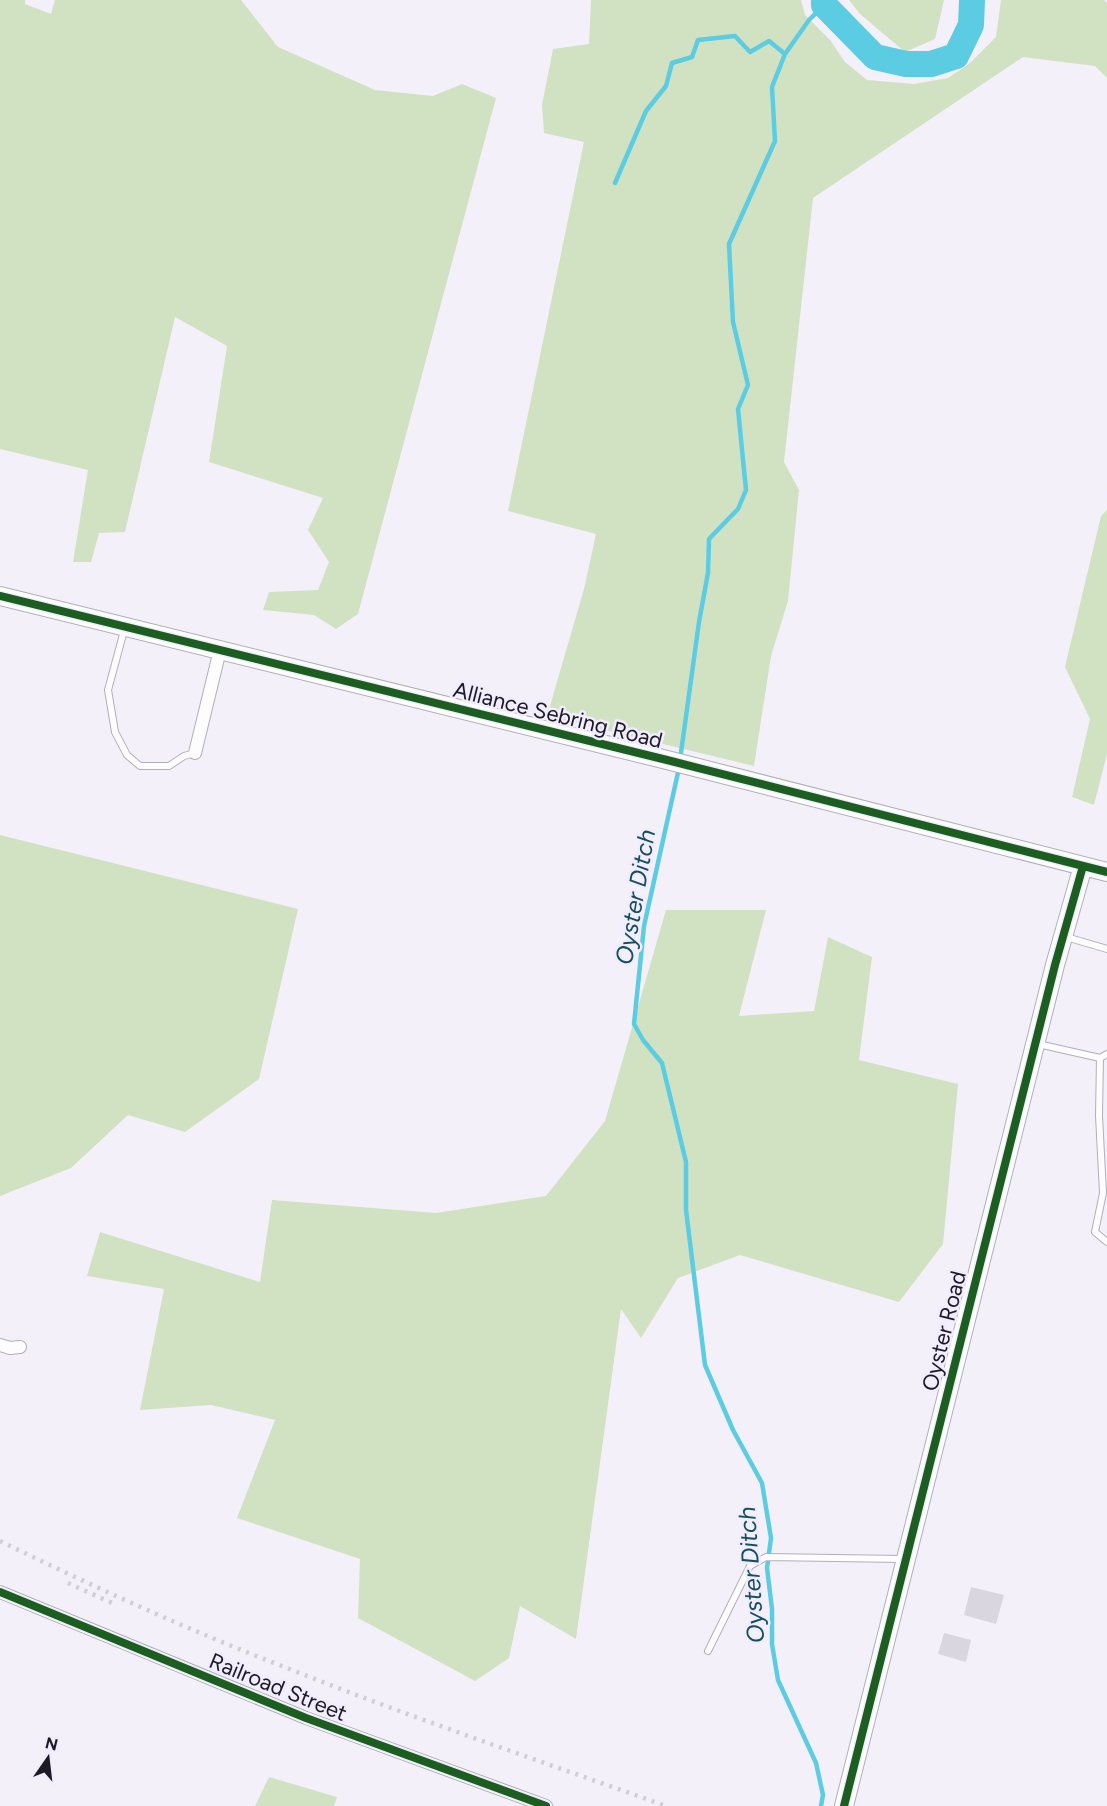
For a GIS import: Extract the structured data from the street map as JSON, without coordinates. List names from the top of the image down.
{
  "streets": {
    "street": ["Alliance Sebring Road", "Oyster Road", "Railroad Street"]
  },
  "crossings": [
    ["Alliance Sebring Road", "Oyster Road"]
  ],
  "water": ["Oyster Ditch"],
  "north": "top"
}
